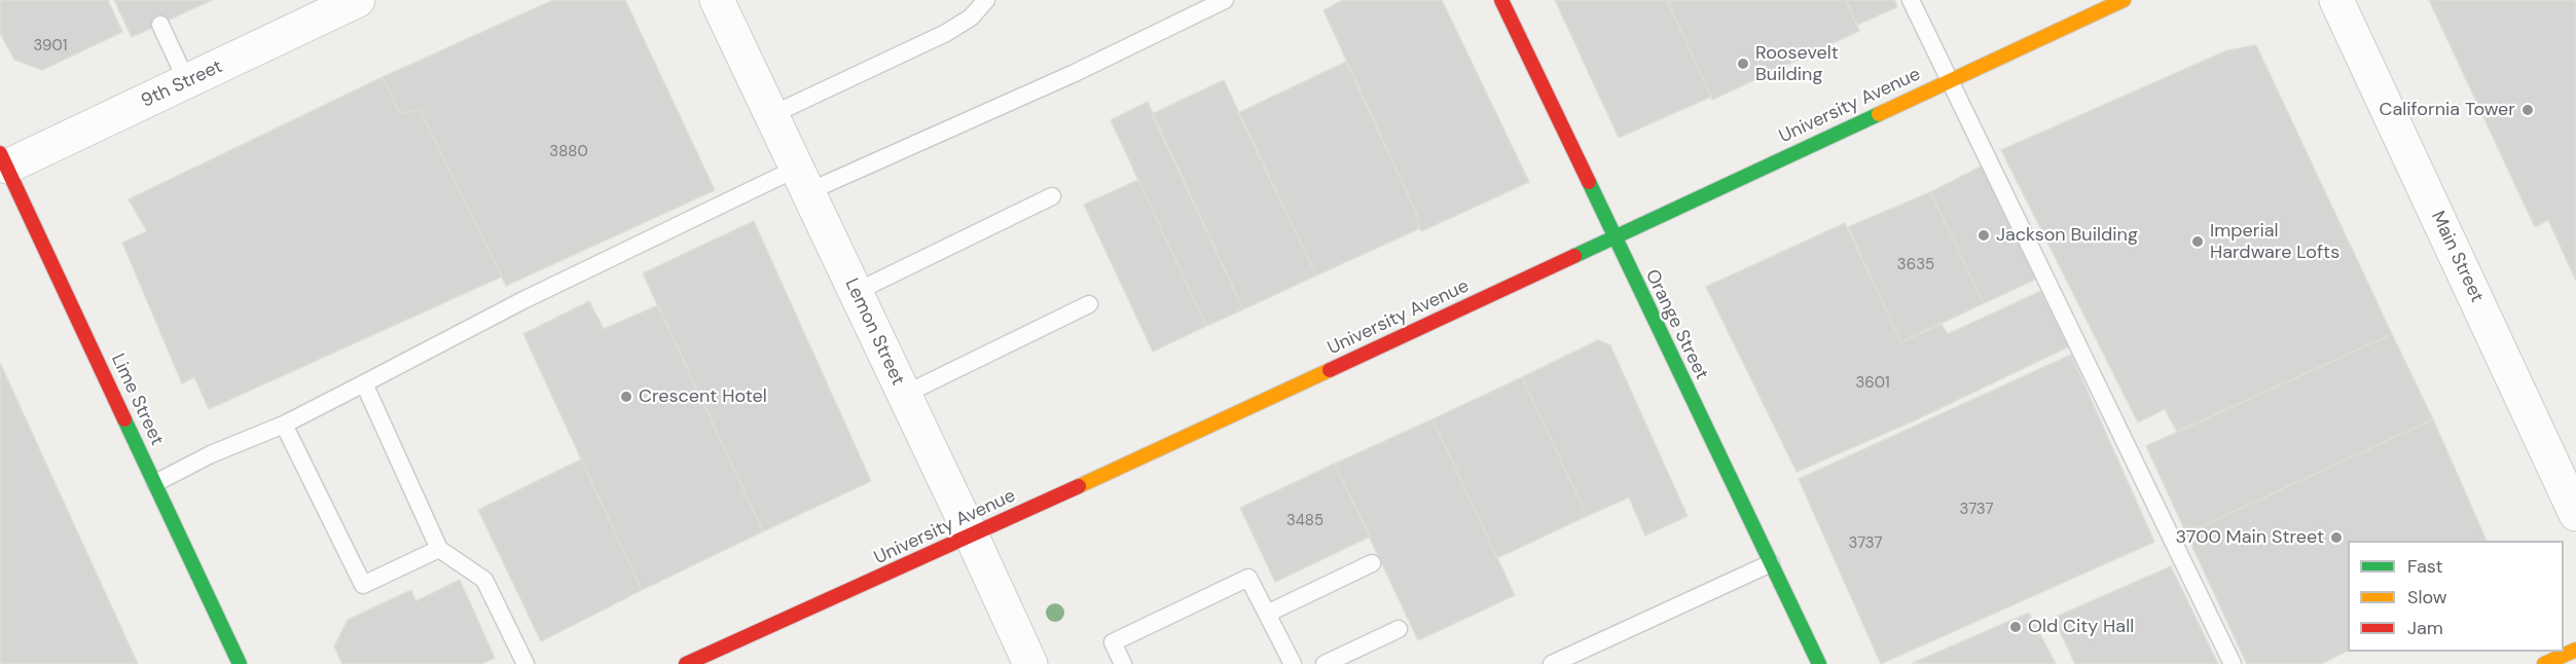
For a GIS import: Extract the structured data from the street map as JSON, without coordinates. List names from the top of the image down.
{
  "streets": {
    "main road": ["University Avenue", "Orange Street", "Lime Street"],
    "street": ["9th Street", "Main Street", "Lemon Street"]
  },
  "crossings": [
    ["9th Street", "Lime Street"],
    ["University Avenue", "Orange Street"],
    ["University Avenue", "Lemon Street"]
  ],
  "places": [
    "Roosevelt Building",
    "California Tower",
    "Jackson Building",
    "Imperial Hardware Lofts",
    "Crescent Hotel",
    "3700 Main Street",
    "Old City Hall"
  ],
  "house_numbers": [
    "3901",
    "3880",
    "3635",
    "3601",
    "3737",
    "3485",
    "3737"
  ],
  "legend": ["Fast", "Slow", "Jam"]
}
